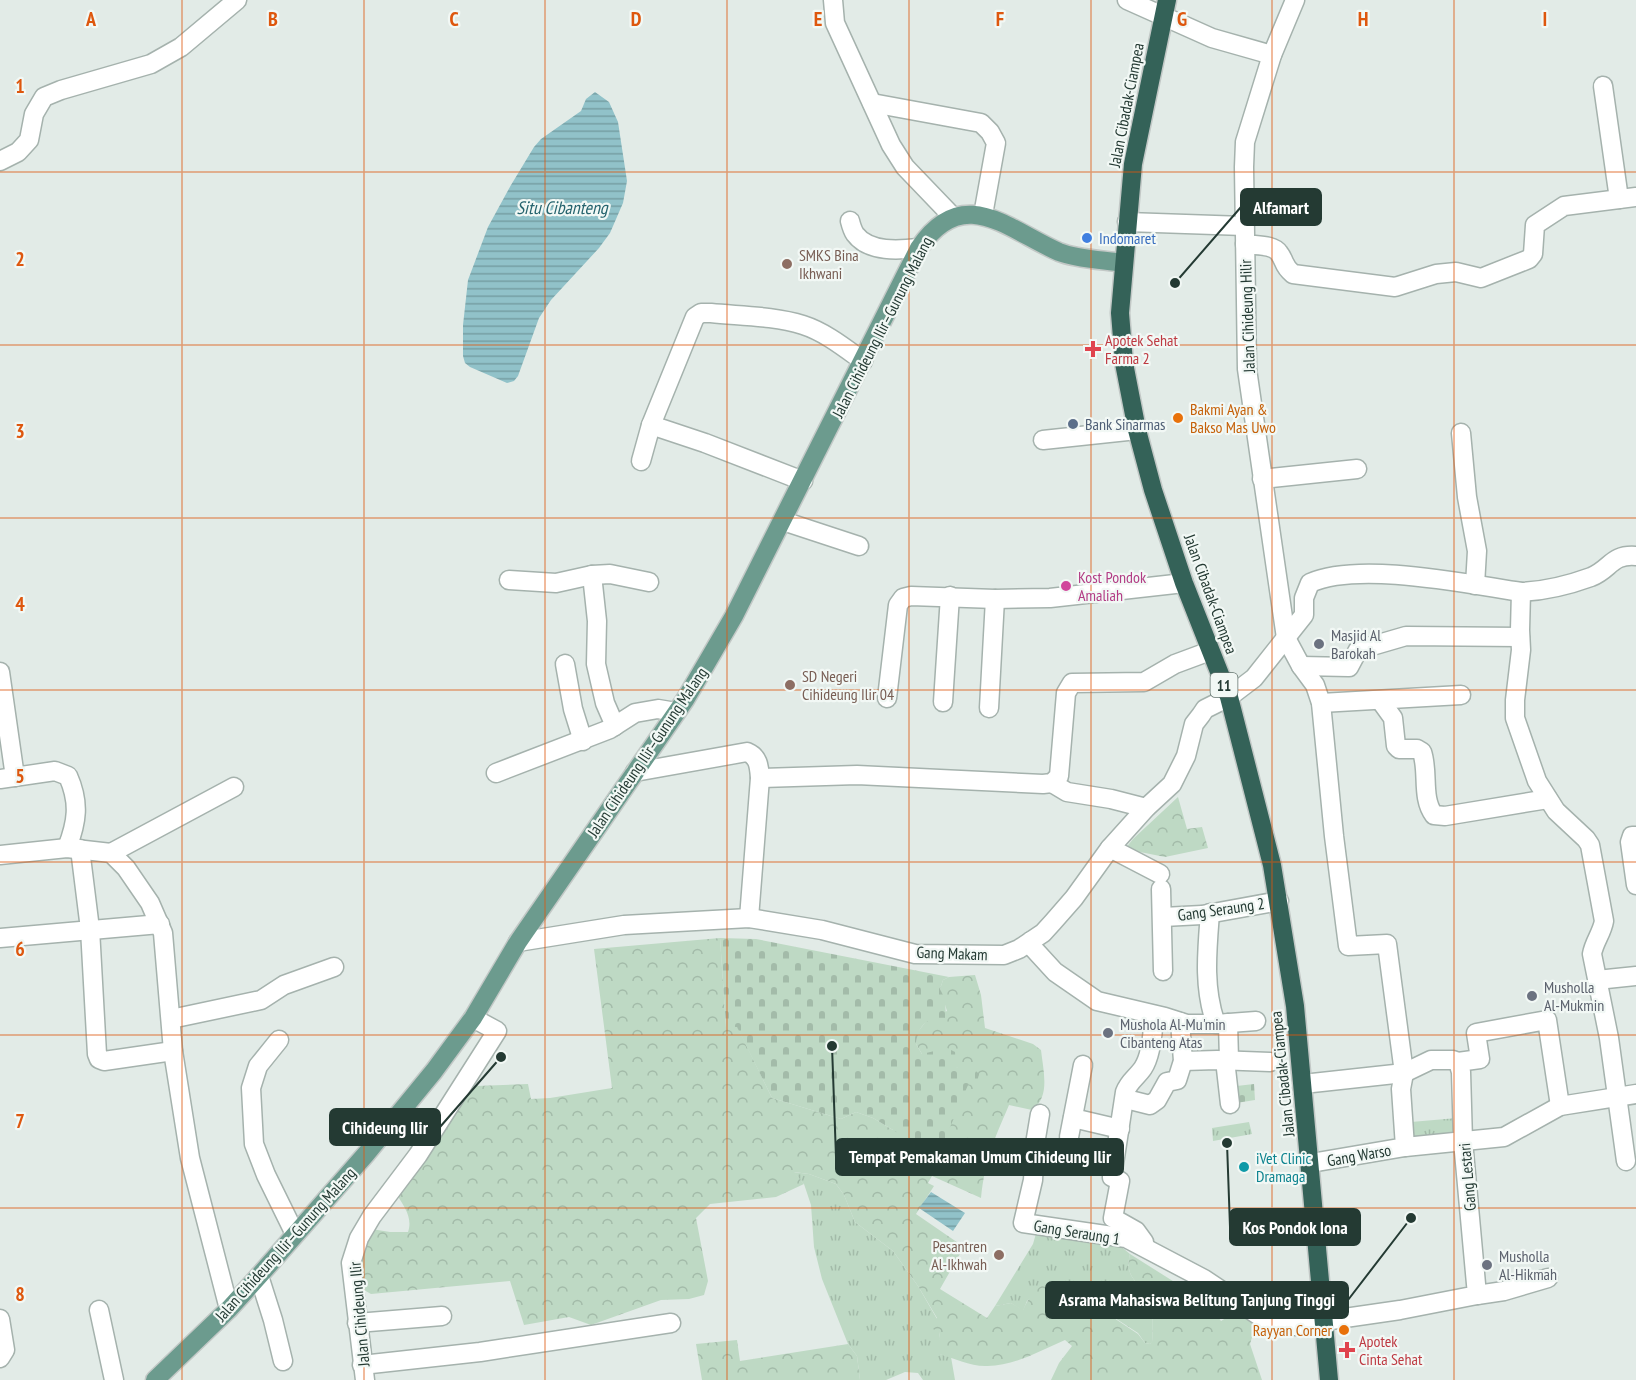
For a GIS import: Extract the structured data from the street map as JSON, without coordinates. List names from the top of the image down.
{
  "streets": {
    "highway": ["Jalan Cibadak-Ciampea", "11"],
    "main road": ["Jalan Cihideung Ilir–Gunung Malang"],
    "street": [
      "Jalan Cihideung Hilir",
      "Gang Seraung 2",
      "Gang Makam",
      "Gang Warso",
      "Gang Lestari",
      "Gang Seraung 1",
      "Jalan Cihideung Ilir"
    ]
  },
  "crossings": [
    ["Jalan Cibadak-Ciampea", "Gang Seraung 2"],
    ["Jalan Cibadak-Ciampea", "Gang Makam"],
    ["Jalan Cibadak-Ciampea", "Gang Warso"],
    ["Jalan Cibadak-Ciampea", "Gang Seraung 1"],
    ["Jalan Cihideung Hilir", "Gang Warso"],
    ["Jalan Cihideung Ilir–Gunung Malang", "Gang Makam"],
    ["Jalan Cihideung Ilir–Gunung Malang", "Jalan Cihideung Ilir"]
  ],
  "water": ["Situ Cibanteng"],
  "places": {
    "other": [
      "Indomaret",
      "SMKS Bina Ikhwani",
      "Alfamart",
      "Bakmi Ayan & Bakso Mas Uwo",
      "Bank Sinarmas",
      "Kost Pondok Amaliah",
      "Masjid Al Barokah",
      "SD Negeri Cihideung Ilir 04",
      "Musholla Al-Mukmin",
      "Mushola Al-Mu'min Cibanteng Atas",
      "Tempat Pemakaman Umum Cihideung Ilir",
      "Cihideung Ilir",
      "Kos Pondok Iona",
      "iVet Clinic Dramaga",
      "Asrama Mahasiswa Belitung Tanjung Tinggi",
      "Pesantren Al-Ikhwah",
      "Musholla Al-Hikmah",
      "Rayyan Corner"
    ],
    "health": ["Apotek Sehat Farma 2", "Apotek Cinta Sehat"]
  },
  "grid": {
    "columns": [
      "A",
      "B",
      "C",
      "D",
      "E",
      "F",
      "G",
      "H",
      "I"
    ],
    "rows": [
      "1",
      "2",
      "3",
      "4",
      "5",
      "6",
      "7",
      "8"
    ]
  }
}
